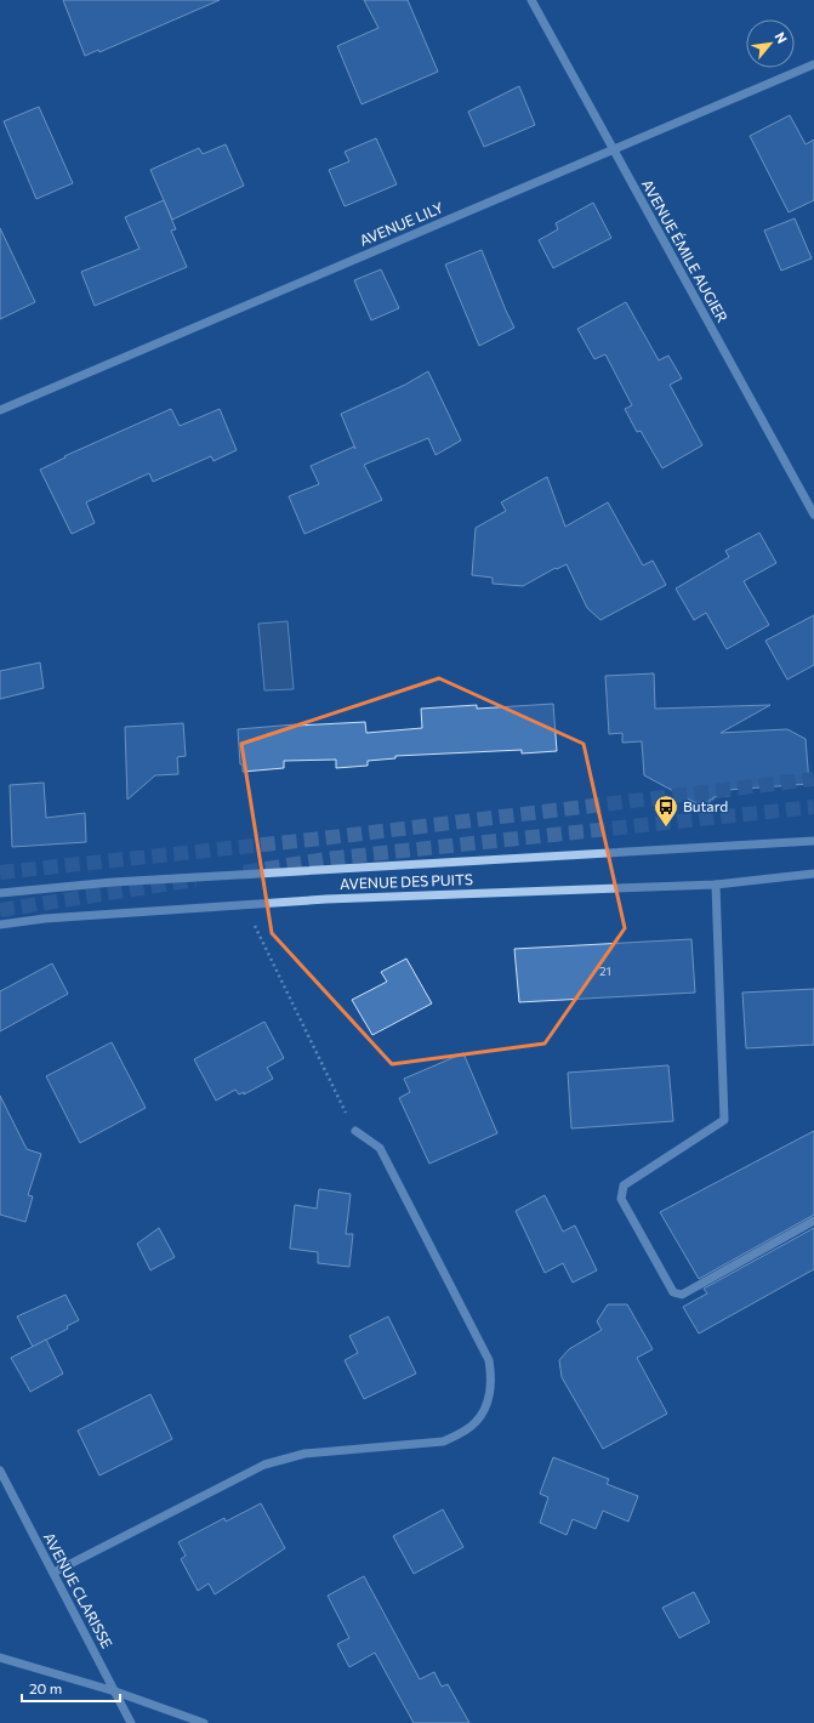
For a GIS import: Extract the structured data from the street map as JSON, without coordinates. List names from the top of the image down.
{
  "streets": {
    "street": [
      "AVENUE LILY",
      "AVENUE ÉMILE AUGIER",
      "AVENUE DES PUITS",
      "AVENUE CLARISSE"
    ]
  },
  "crossings": [
    ["AVENUE LILY", "AVENUE ÉMILE AUGIER"]
  ],
  "places": {
    "bus stop": ["Butard"]
  },
  "house_numbers": ["21"],
  "scale_bar": "20 m",
  "north": "top right"
}
